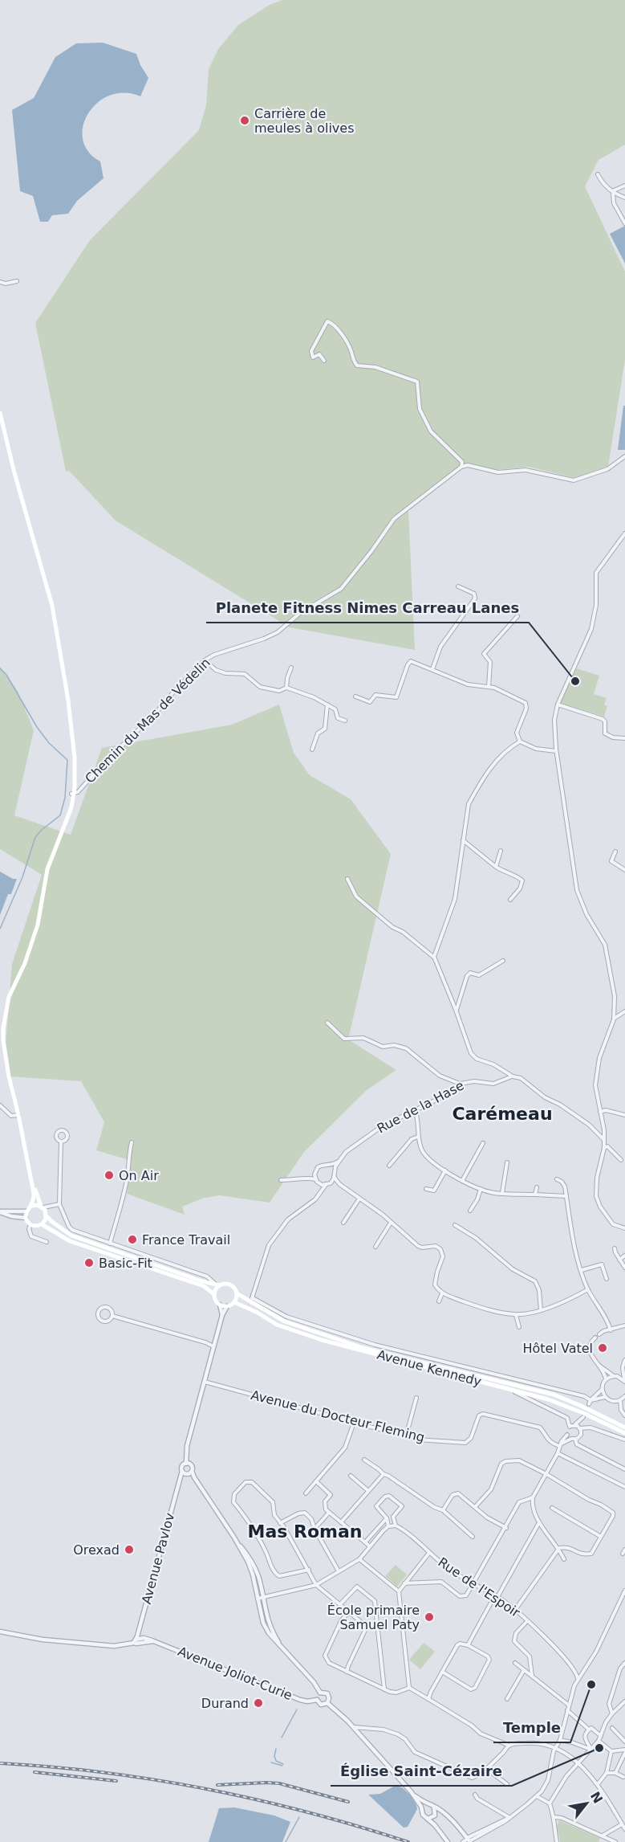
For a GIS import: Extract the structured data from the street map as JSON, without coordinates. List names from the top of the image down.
{
  "streets": {
    "main road": ["Avenue Kennedy"],
    "street": [
      "Chemin du Mas de Védelin",
      "Rue de la Hase",
      "Avenue du Docteur Fleming",
      "Avenue Pavlov",
      "Rue de l'Espoir",
      "Avenue Joliot-Curie"
    ]
  },
  "crossings": [
    ["Avenue Pavlov", "Avenue Joliot-Curie"]
  ],
  "districts": ["Carémeau", "Mas Roman"],
  "places": [
    "Carrière de meules à olives",
    "Planete Fitness Nimes Carreau Lanes",
    "On Air",
    "France Travail",
    "Basic-Fit",
    "Hôtel Vatel",
    "Orexad",
    "École primaire Samuel Paty",
    "Temple",
    "Durand",
    "Église Saint-Cézaire"
  ],
  "north": "top right"
}
